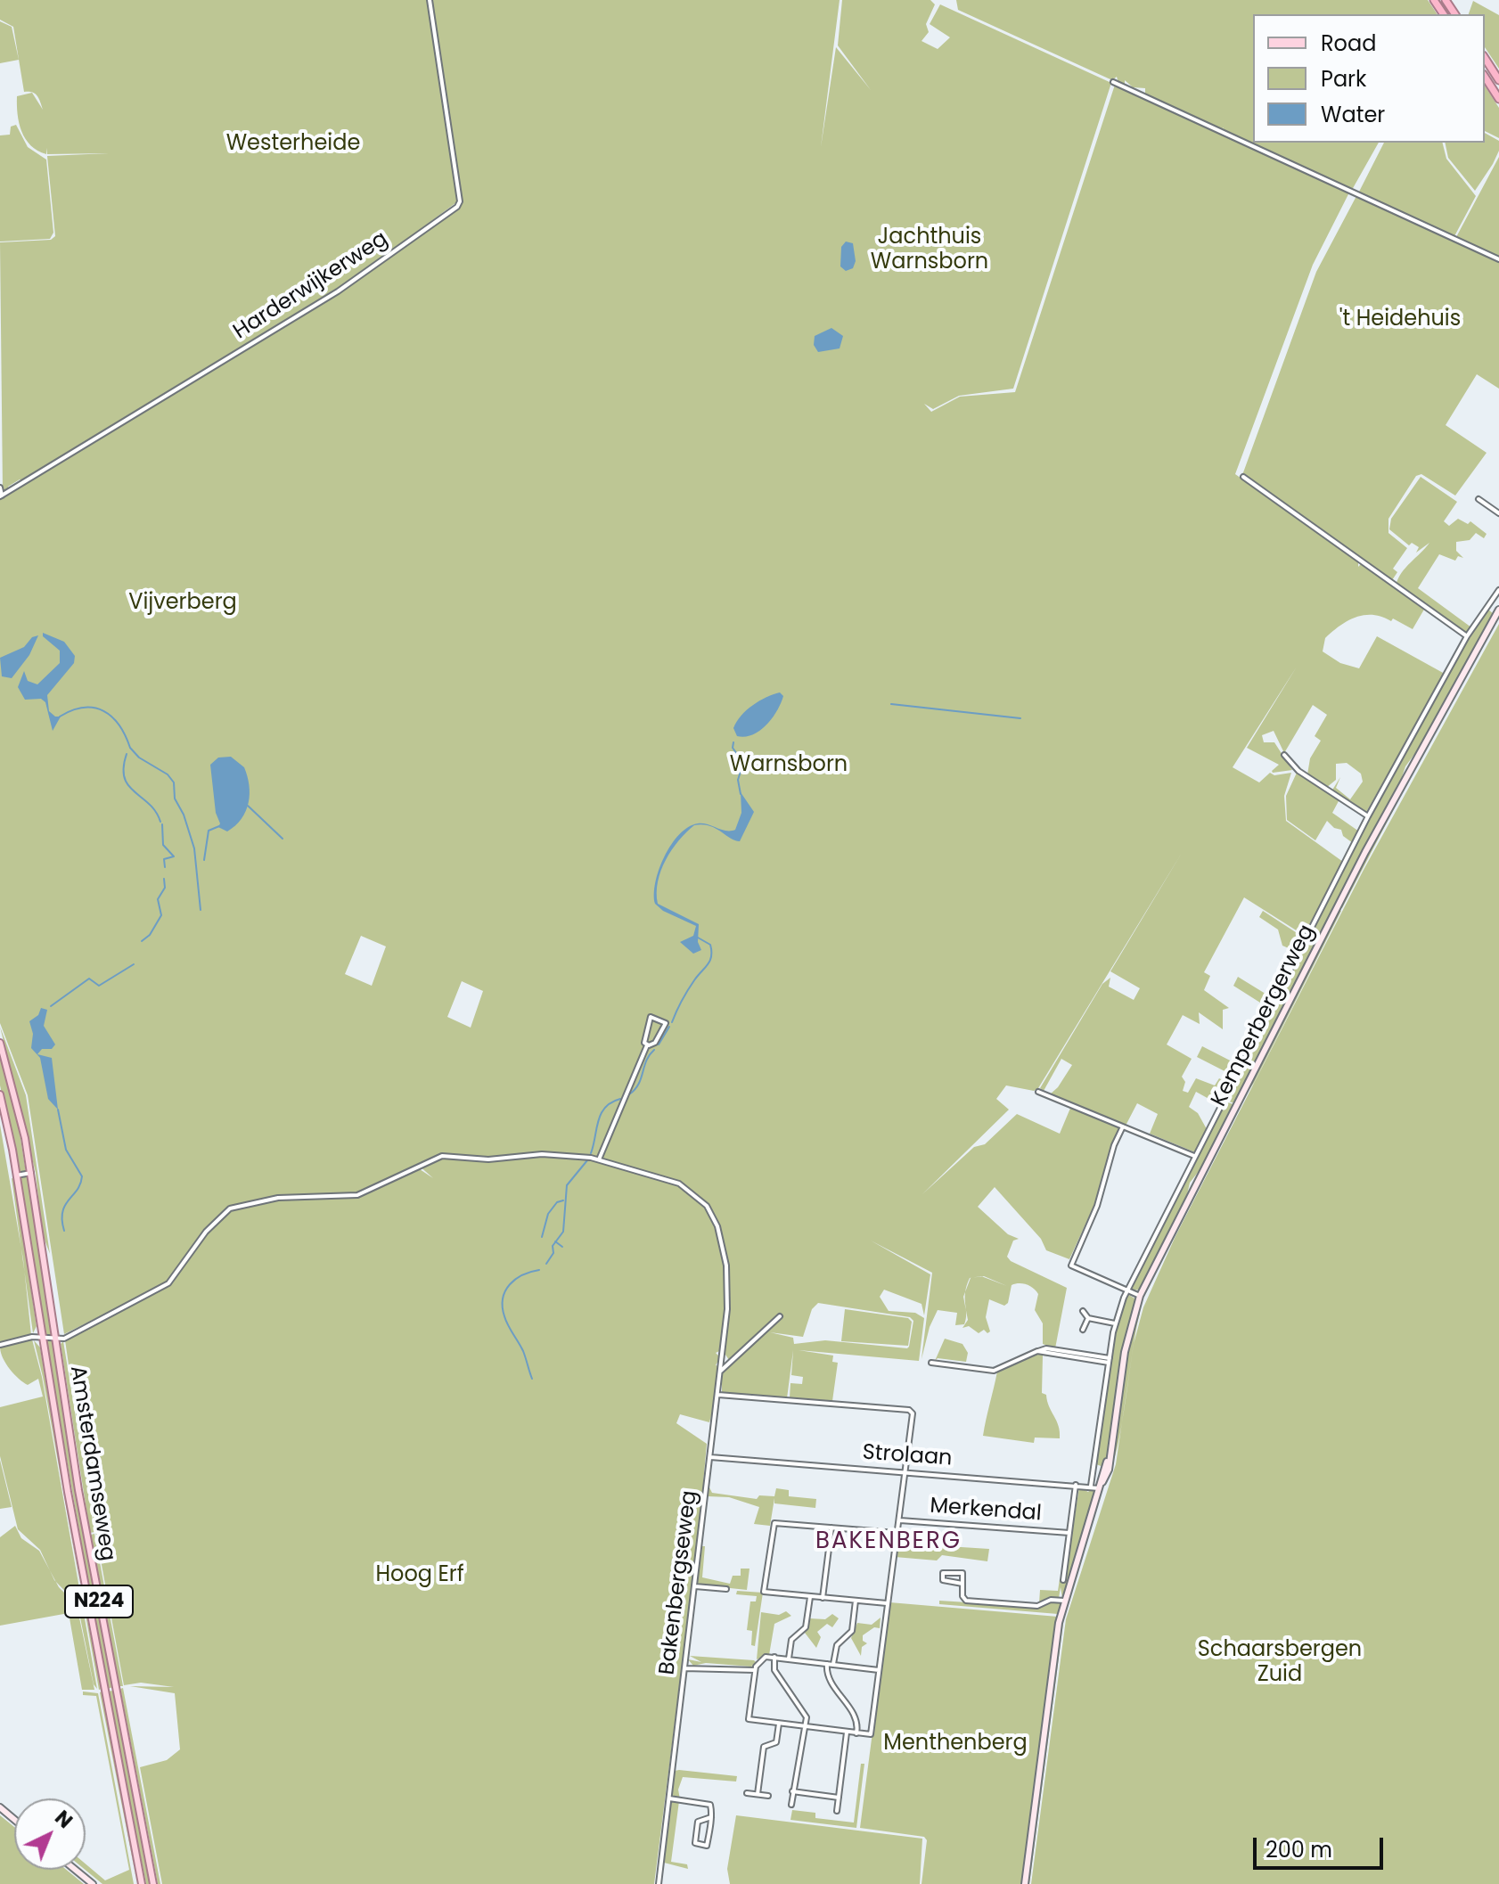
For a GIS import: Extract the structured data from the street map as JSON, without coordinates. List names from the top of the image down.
{
  "streets": {
    "main road": ["Kemperbergerweg", "Amsterdamseweg", "N224"],
    "street": [
      "Harderwijkerweg",
      "Strolaan",
      "Merkendal",
      "Bakenbergseweg"
    ]
  },
  "crossings": [
    ["Kemperbergerweg", "Strolaan"],
    ["Strolaan", "Bakenbergseweg"],
    ["Amsterdamseweg", "Bakenbergseweg"]
  ],
  "districts": ["BAKENBERG"],
  "parks": [
    "Westerheide",
    "Jachthuis Warnsborn",
    "'t Heidehuis",
    "Vijverberg",
    "Warnsborn",
    "Hoog Erf",
    "Schaarsbergen Zuid",
    "Menthenberg"
  ],
  "legend": ["Road", "Park", "Water"],
  "scale_bar": "200 m",
  "north": "top right"
}
